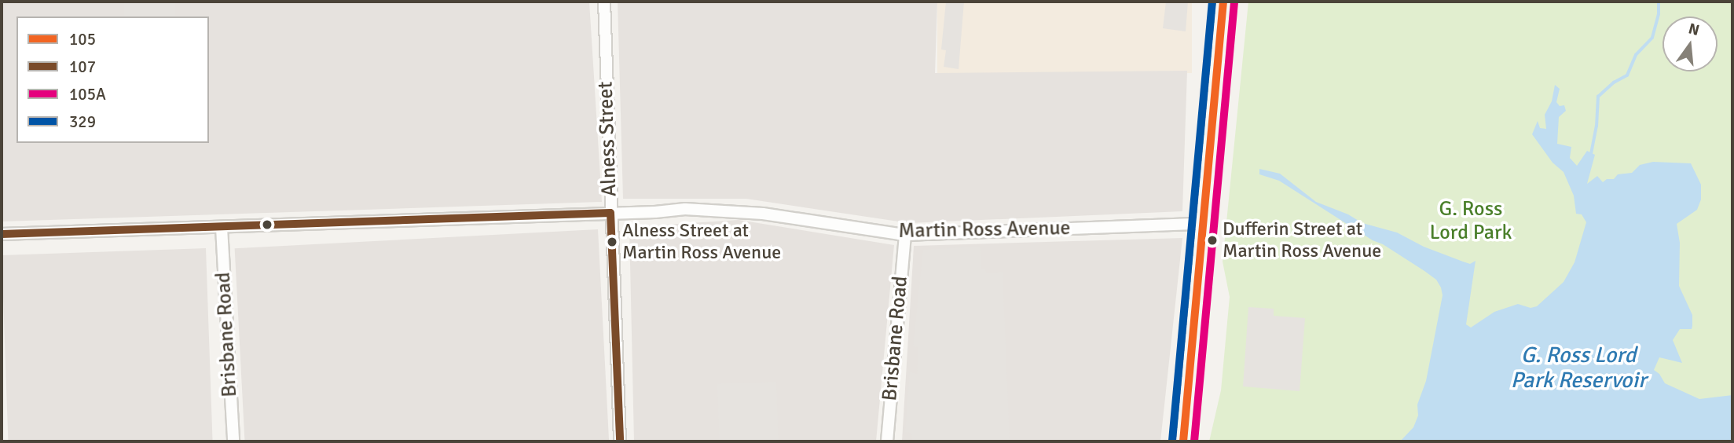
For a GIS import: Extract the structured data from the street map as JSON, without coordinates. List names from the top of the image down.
{
  "streets": {
    "street": ["Alness Street", "Martin Ross Avenue", "Brisbane Road"]
  },
  "crossings": [
    ["Alness Street", "Martin Ross Avenue"],
    ["Martin Ross Avenue", "Brisbane Road"]
  ],
  "water": ["G. Ross Lord Park Reservoir"],
  "parks": ["G. Ross Lord Park"],
  "places": ["Dufferin Street at Martin Ross Avenue", "Alness Street at Martin Ross Avenue"],
  "lines": [
    "transit line 105",
    "transit line 329",
    "transit line 105A",
    "transit line 107"
  ],
  "legend": [
    "105",
    "107",
    "105A",
    "329"
  ],
  "north": "top"
}
